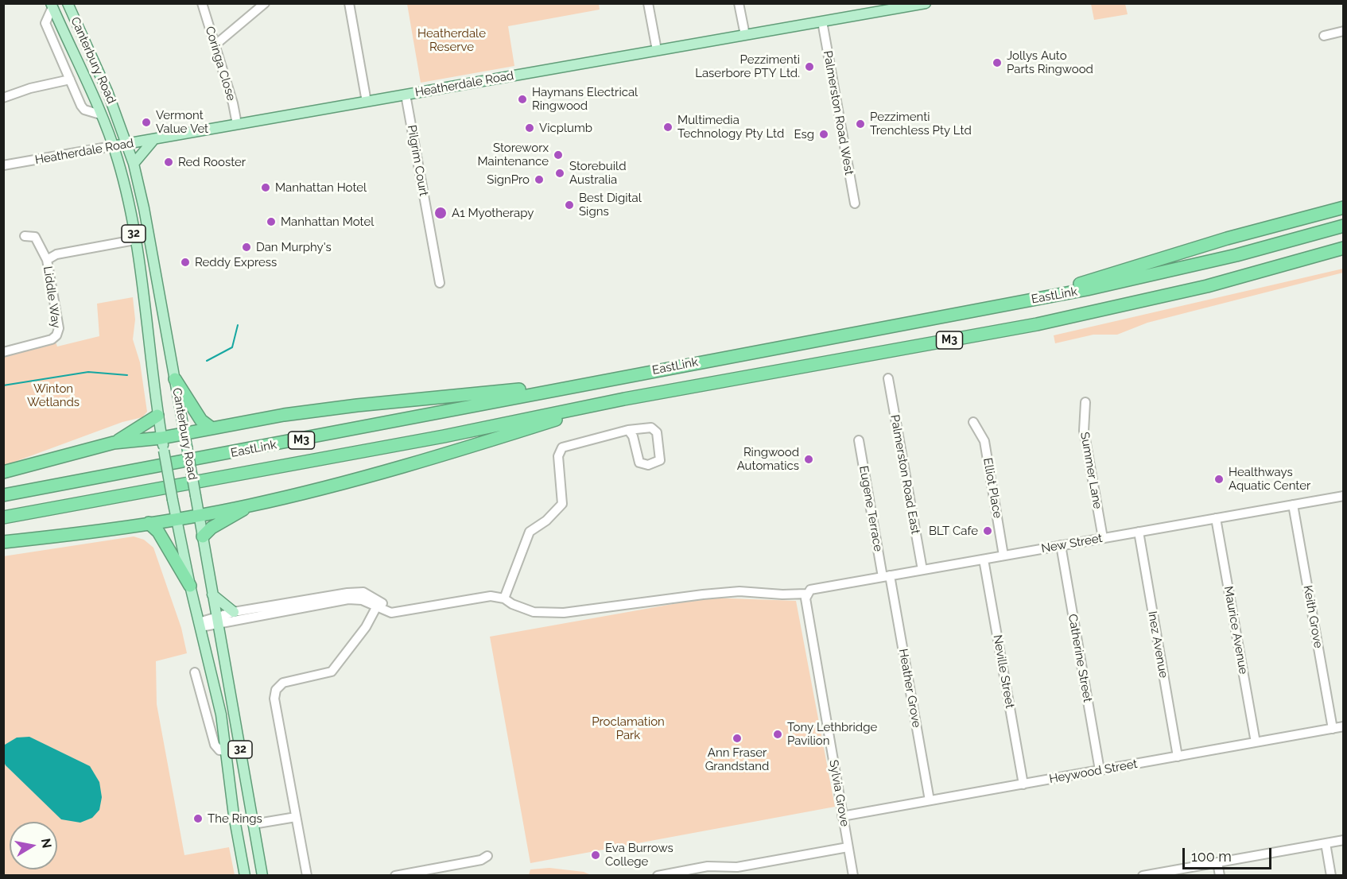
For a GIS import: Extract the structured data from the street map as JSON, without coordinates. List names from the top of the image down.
{
  "streets": {
    "highway": ["EastLink", "M3"],
    "main road": ["Canterbury Road", "Heatherdale Road", "32"],
    "street": [
      "Coringa Close",
      "Palmerston Road West",
      "Pilgrim Court",
      "Liddle Way",
      "Summer Lane",
      "Palmerston Road East",
      "Elliot Place",
      "Eugene Terrace",
      "New Street",
      "Keith Grove",
      "Maurice Avenue",
      "Inez Avenue",
      "Catherine Street",
      "Neville Street",
      "Heather Grove",
      "Heywood Street",
      "Sylvia Grove"
    ]
  },
  "crossings": [
    ["Canterbury Road", "Heatherdale Road"],
    ["Canterbury Road", "Liddle Way"],
    ["Coringa Close", "Heatherdale Road"],
    ["Heatherdale Road", "Palmerston Road West"],
    ["Heatherdale Road", "Pilgrim Court"],
    ["Summer Lane", "New Street"],
    ["Palmerston Road East", "New Street"],
    ["Elliot Place", "New Street"],
    ["Eugene Terrace", "New Street"],
    ["Eugene Terrace", "Heather Grove"],
    ["New Street", "Keith Grove"],
    ["New Street", "Maurice Avenue"],
    ["New Street", "Inez Avenue"],
    ["New Street", "Catherine Street"],
    ["New Street", "Neville Street"],
    ["New Street", "Heather Grove"],
    ["New Street", "Sylvia Grove"],
    ["Keith Grove", "Heywood Street"],
    ["Maurice Avenue", "Heywood Street"],
    ["Inez Avenue", "Heywood Street"],
    ["Catherine Street", "Heywood Street"],
    ["Neville Street", "Heywood Street"],
    ["Heather Grove", "Heywood Street"],
    ["Heywood Street", "Sylvia Grove"]
  ],
  "parks": ["Heatherdale Reserve", "Winton Wetlands", "Proclamation Park"],
  "places": [
    "Jollys Auto Parts Ringwood",
    "Pezzimenti Laserbore PTY Ltd.",
    "Haymans Electrical Ringwood",
    "Vermont Value Vet",
    "Pezzimenti Trenchless Pty Ltd",
    "Multimedia Technology Pty Ltd",
    "Vicplumb",
    "Esg",
    "Storeworx Maintenance",
    "Red Rooster",
    "Storebuild Australia",
    "SignPro",
    "Manhattan Hotel",
    "Best Digital Signs",
    "A1 Myotherapy",
    "Manhattan Motel",
    "Dan Murphy's",
    "Reddy Express",
    "Ringwood Automatics",
    "Healthways Aquatic Center",
    "BLT Cafe",
    "Tony Lethbridge Pavilion",
    "Ann Fraser Grandstand",
    "The Rings",
    "Eva Burrows College"
  ],
  "scale_bar": "100 m",
  "north": "right"
}
